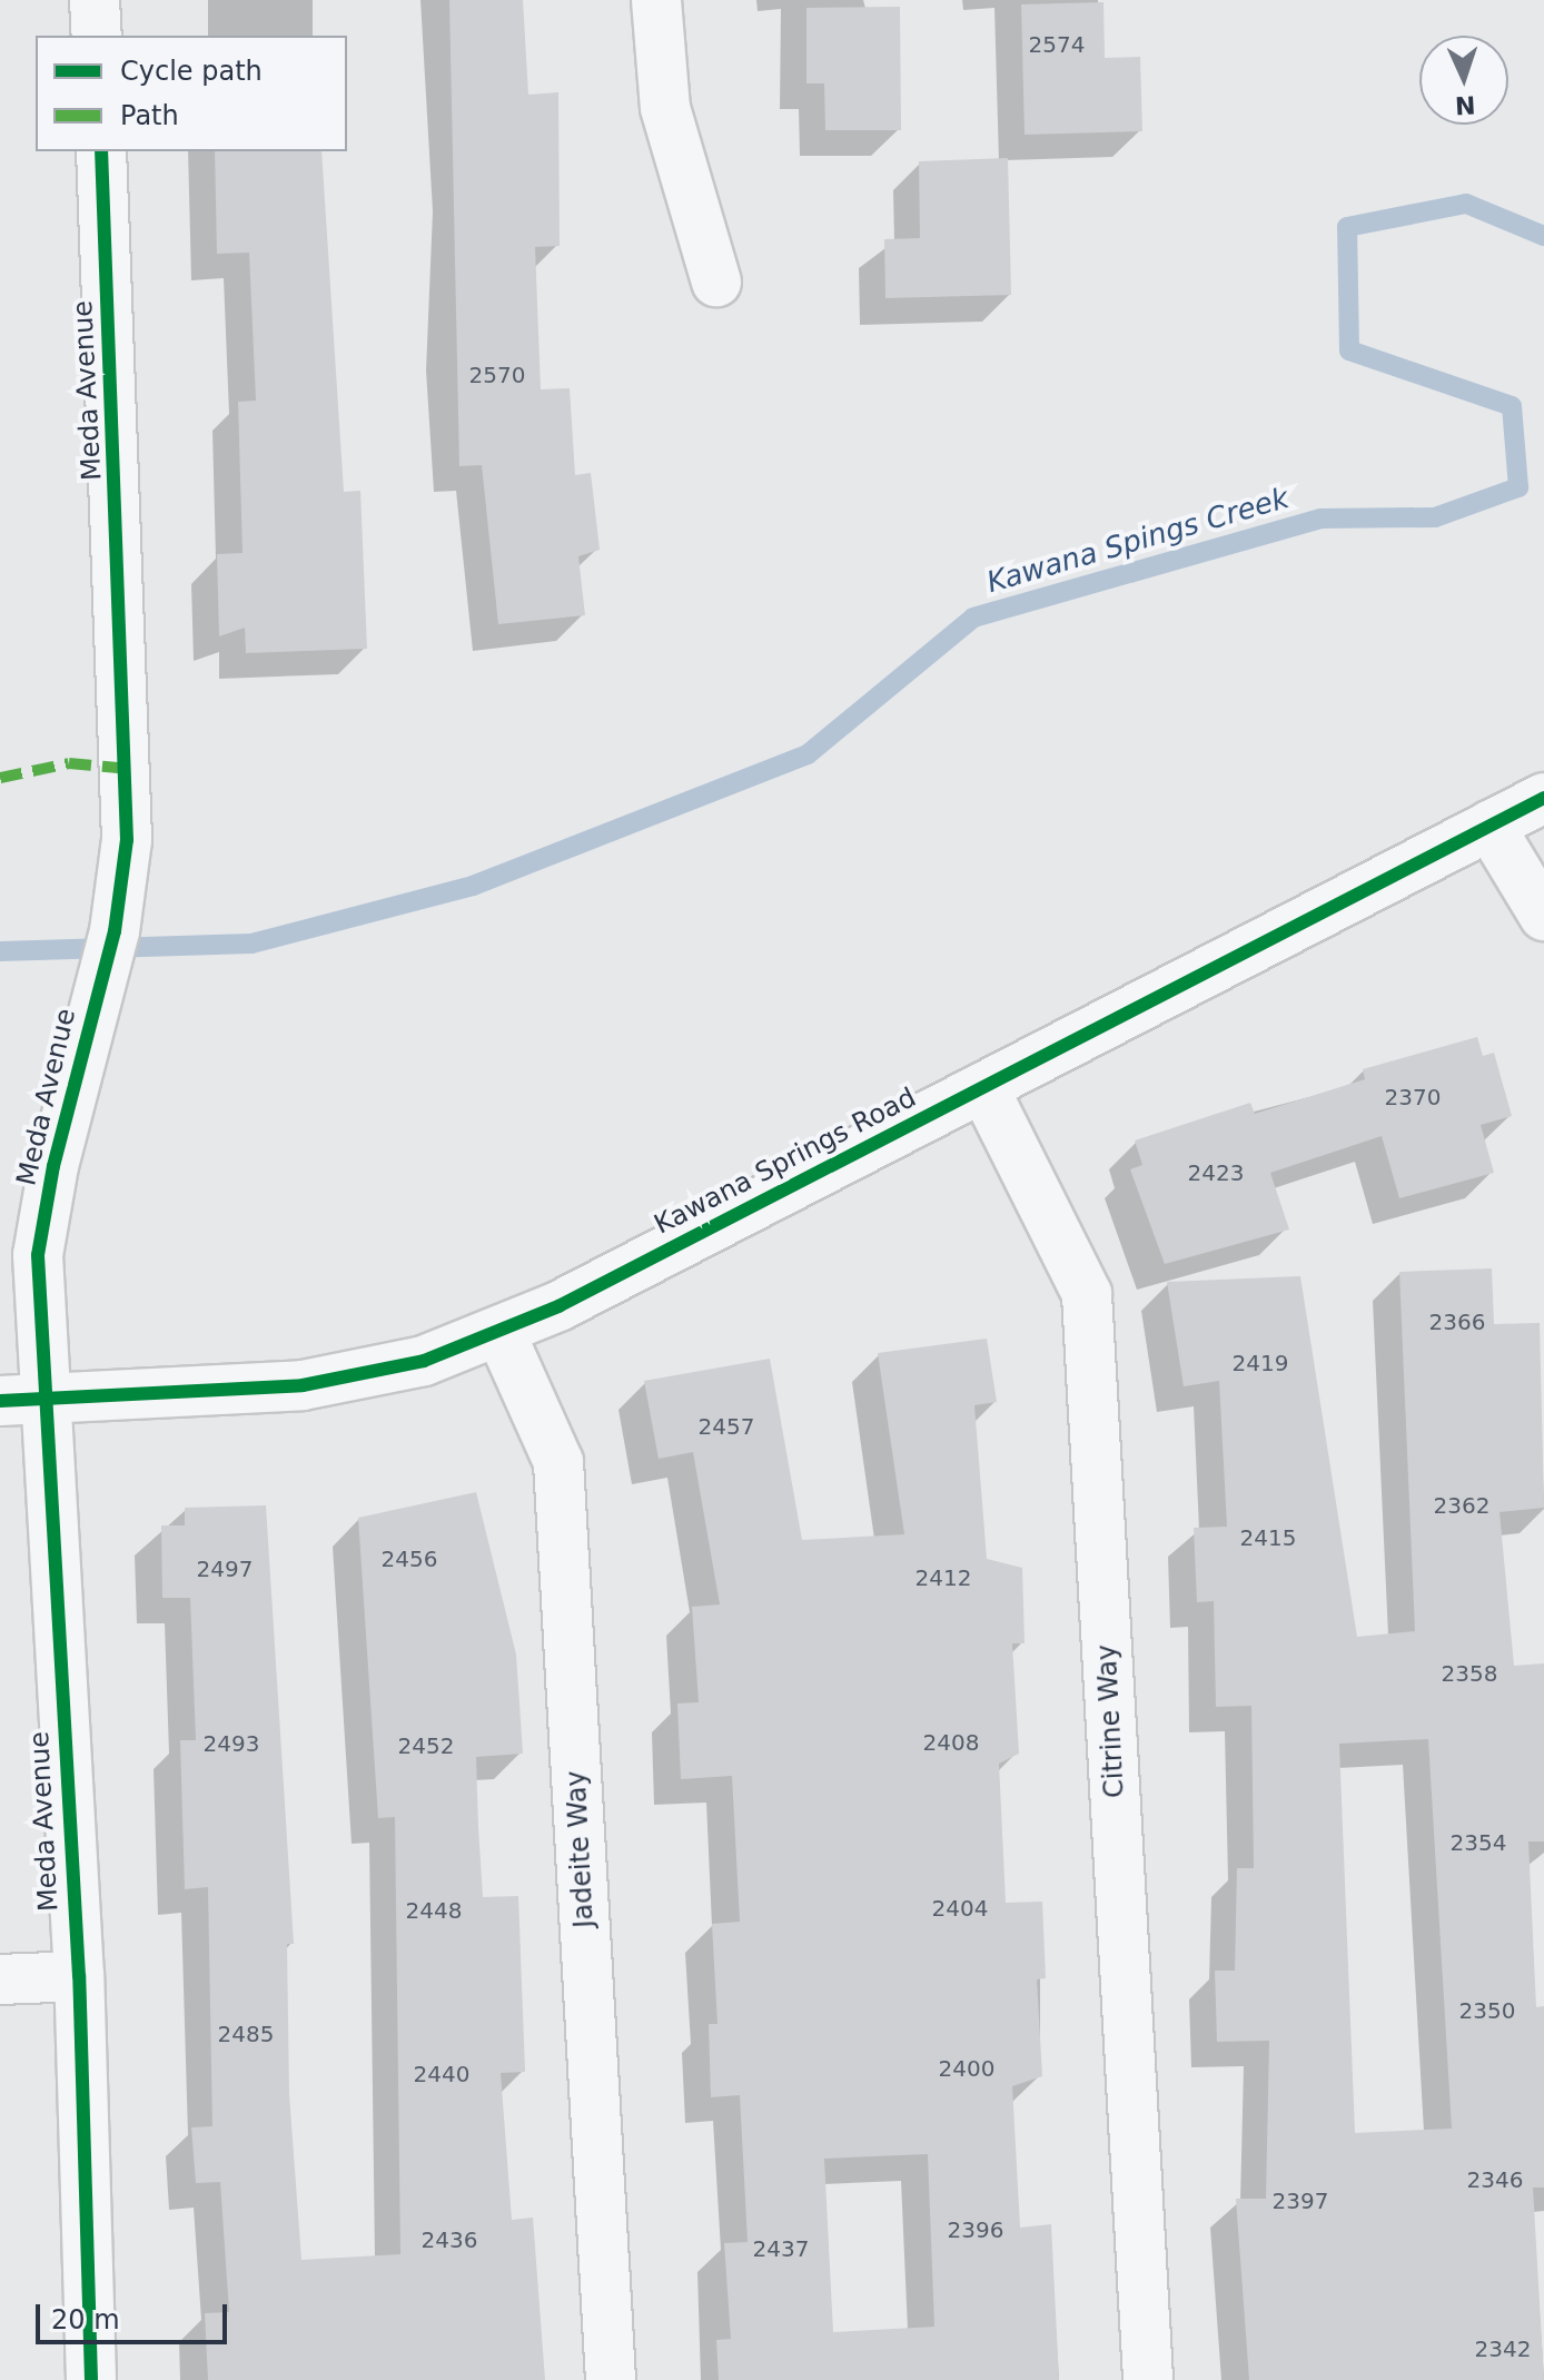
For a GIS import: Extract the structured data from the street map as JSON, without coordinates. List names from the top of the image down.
{
  "streets": {
    "street": [
      "Meda Avenue",
      "Kawana Springs Road",
      "Citrine Way",
      "Jadeite Way"
    ]
  },
  "crossings": [
    ["Meda Avenue", "Kawana Springs Road"],
    ["Kawana Springs Road", "Citrine Way"],
    ["Kawana Springs Road", "Jadeite Way"]
  ],
  "water": ["Kawana Spings Creek"],
  "house_numbers": [
    "2574",
    "2570",
    "2370",
    "2423",
    "2366",
    "2419",
    "2457",
    "2362",
    "2415",
    "2456",
    "2497",
    "2412",
    "2358",
    "2408",
    "2493",
    "2452",
    "2354",
    "2404",
    "2448",
    "2350",
    "2485",
    "2400",
    "2440",
    "2346",
    "2397",
    "2396",
    "2436",
    "2437",
    "2342"
  ],
  "legend": ["Cycle path", "Path"],
  "scale_bar": "20 m",
  "north": "bottom"
}
